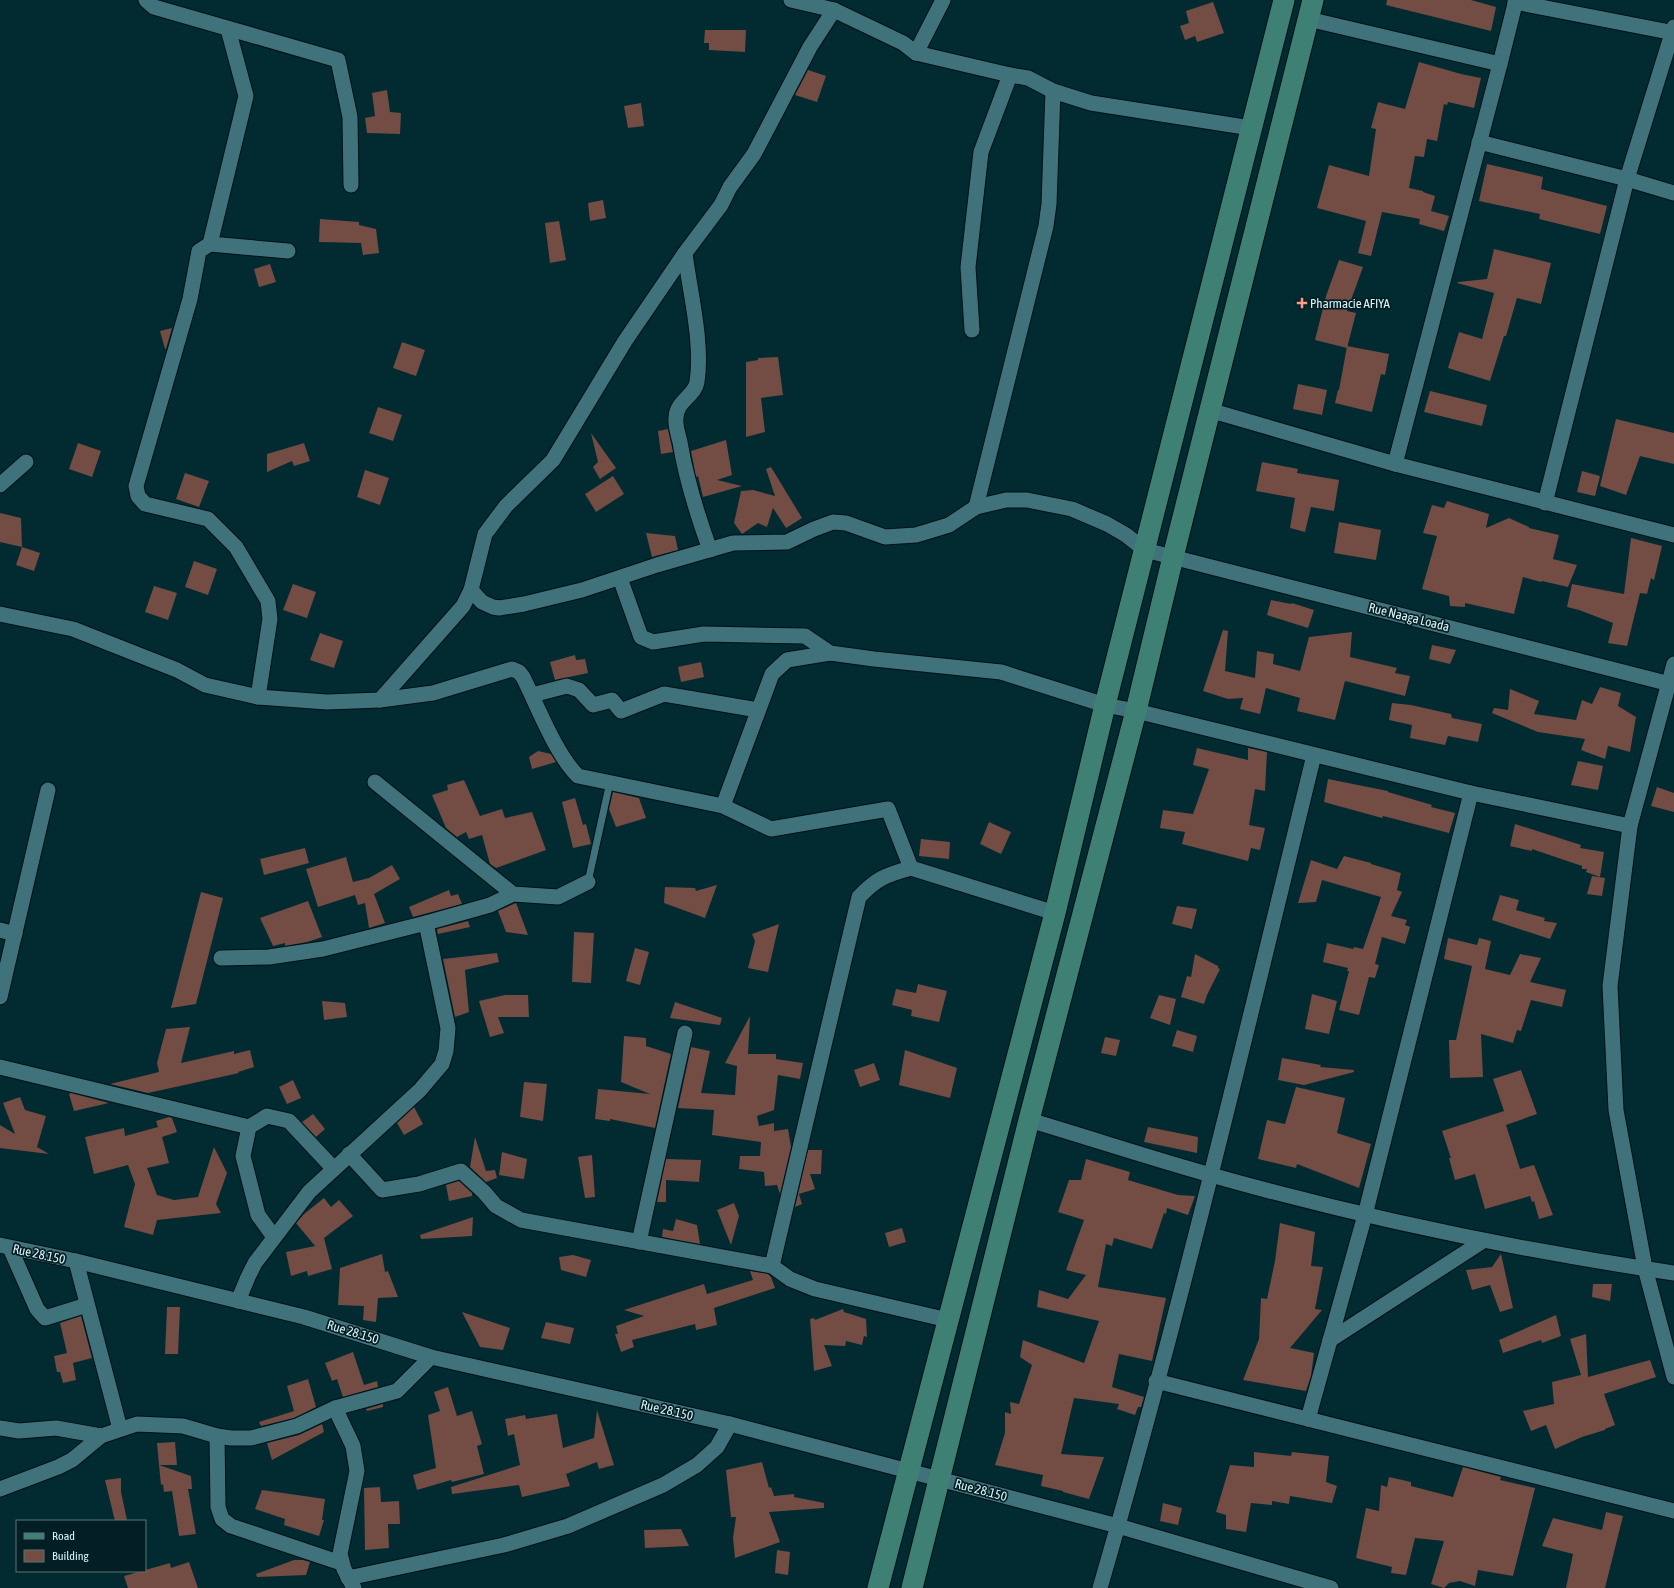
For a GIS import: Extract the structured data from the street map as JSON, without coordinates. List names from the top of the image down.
{
  "streets": {
    "street": ["Rue Naaga Loada", "Rue 28.150"]
  },
  "places": {
    "health": ["Pharmacie AFIYA"]
  },
  "legend": ["Road", "Building"]
}
